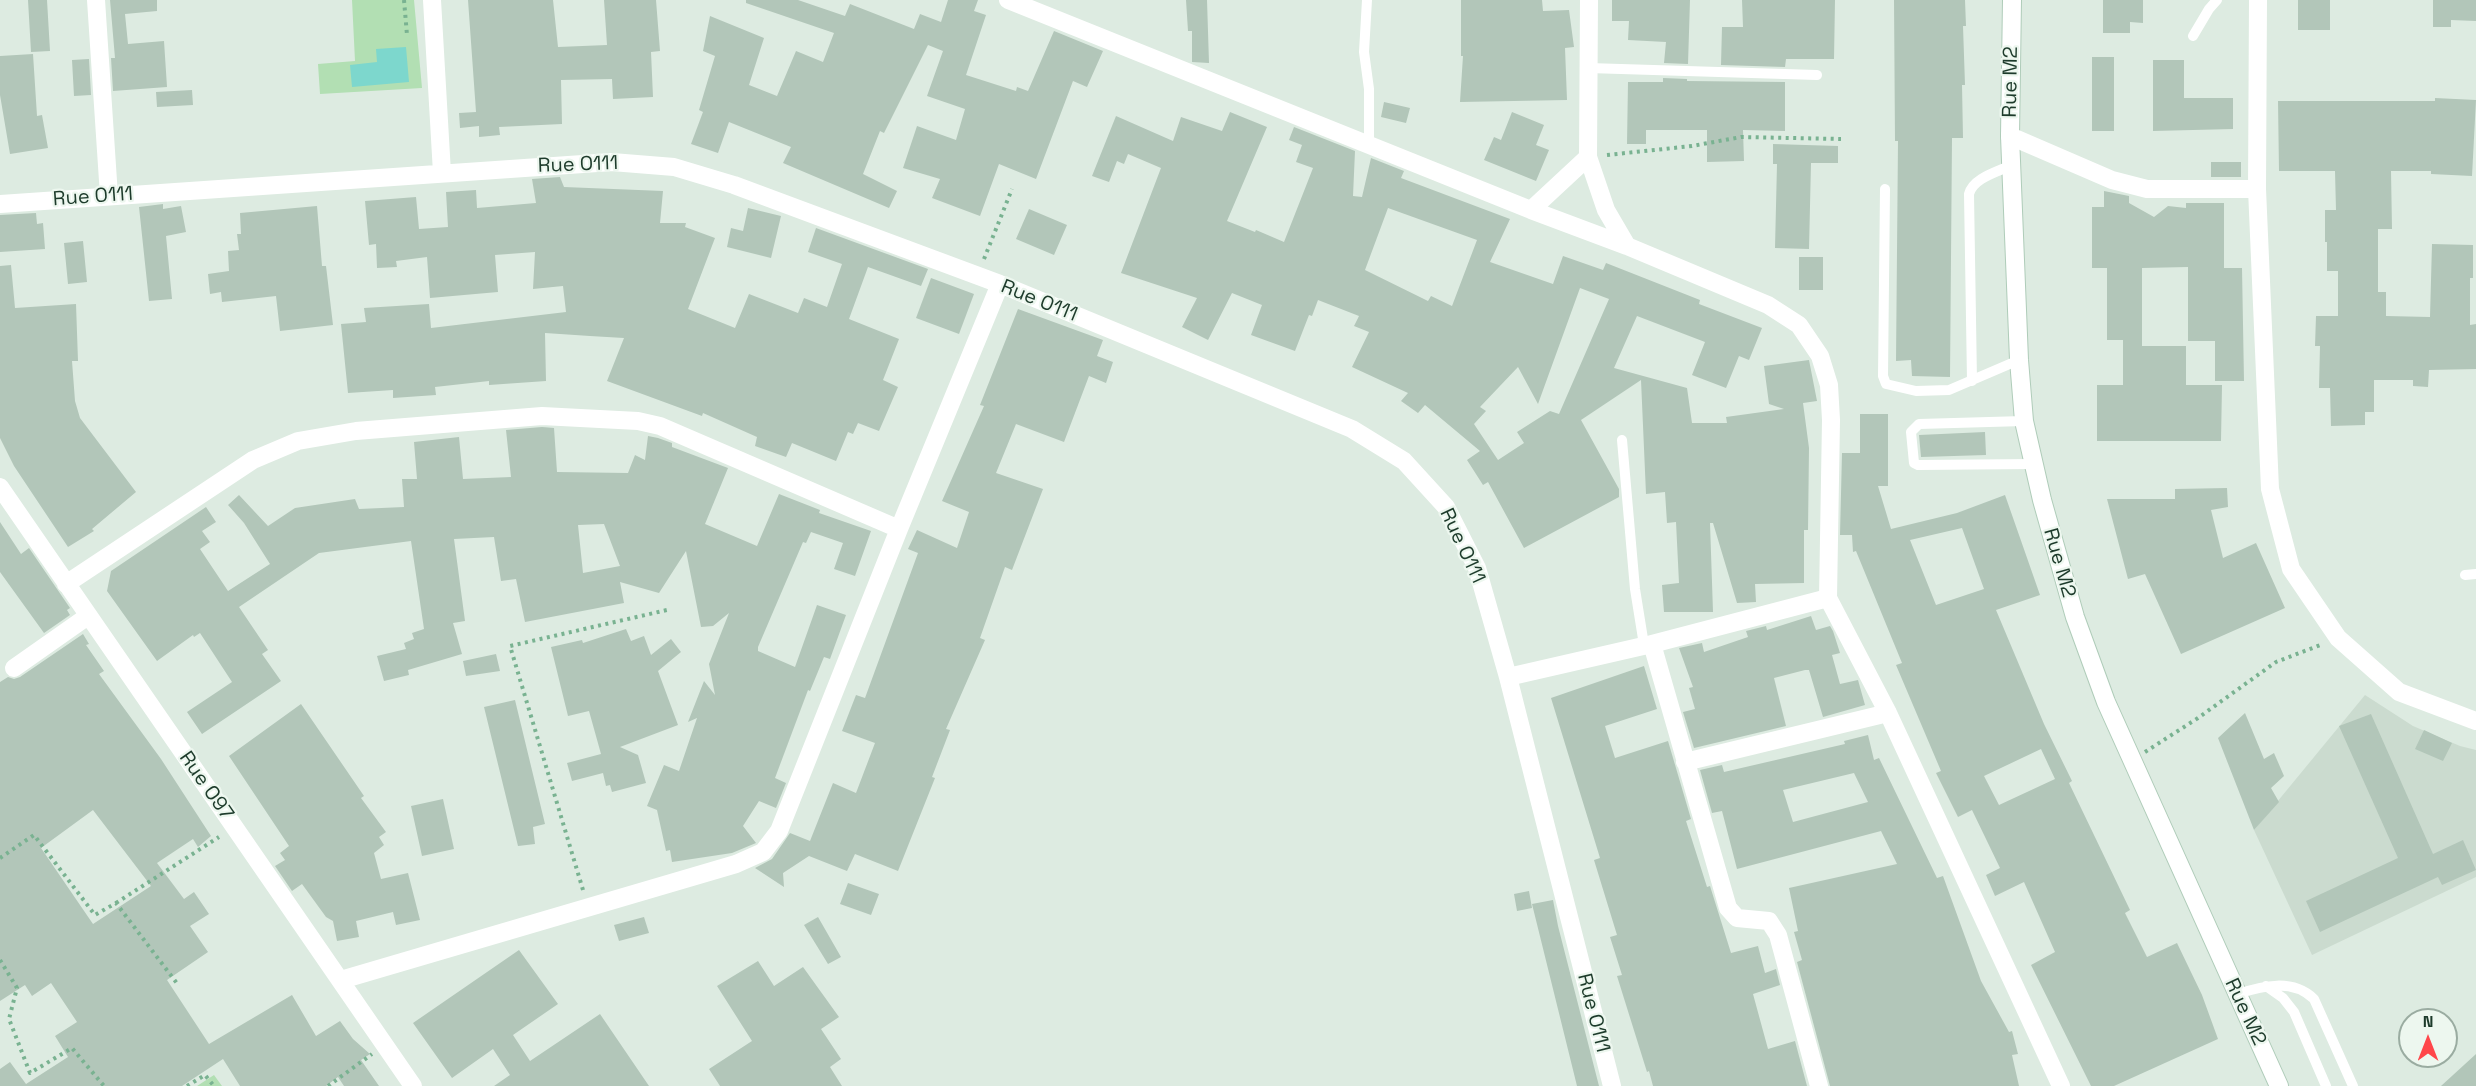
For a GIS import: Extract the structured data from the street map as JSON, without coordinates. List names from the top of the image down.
{
  "streets": {
    "street": ["Rue M2", "Rue O111", "Rue O97"]
  },
  "north": "top"
}
